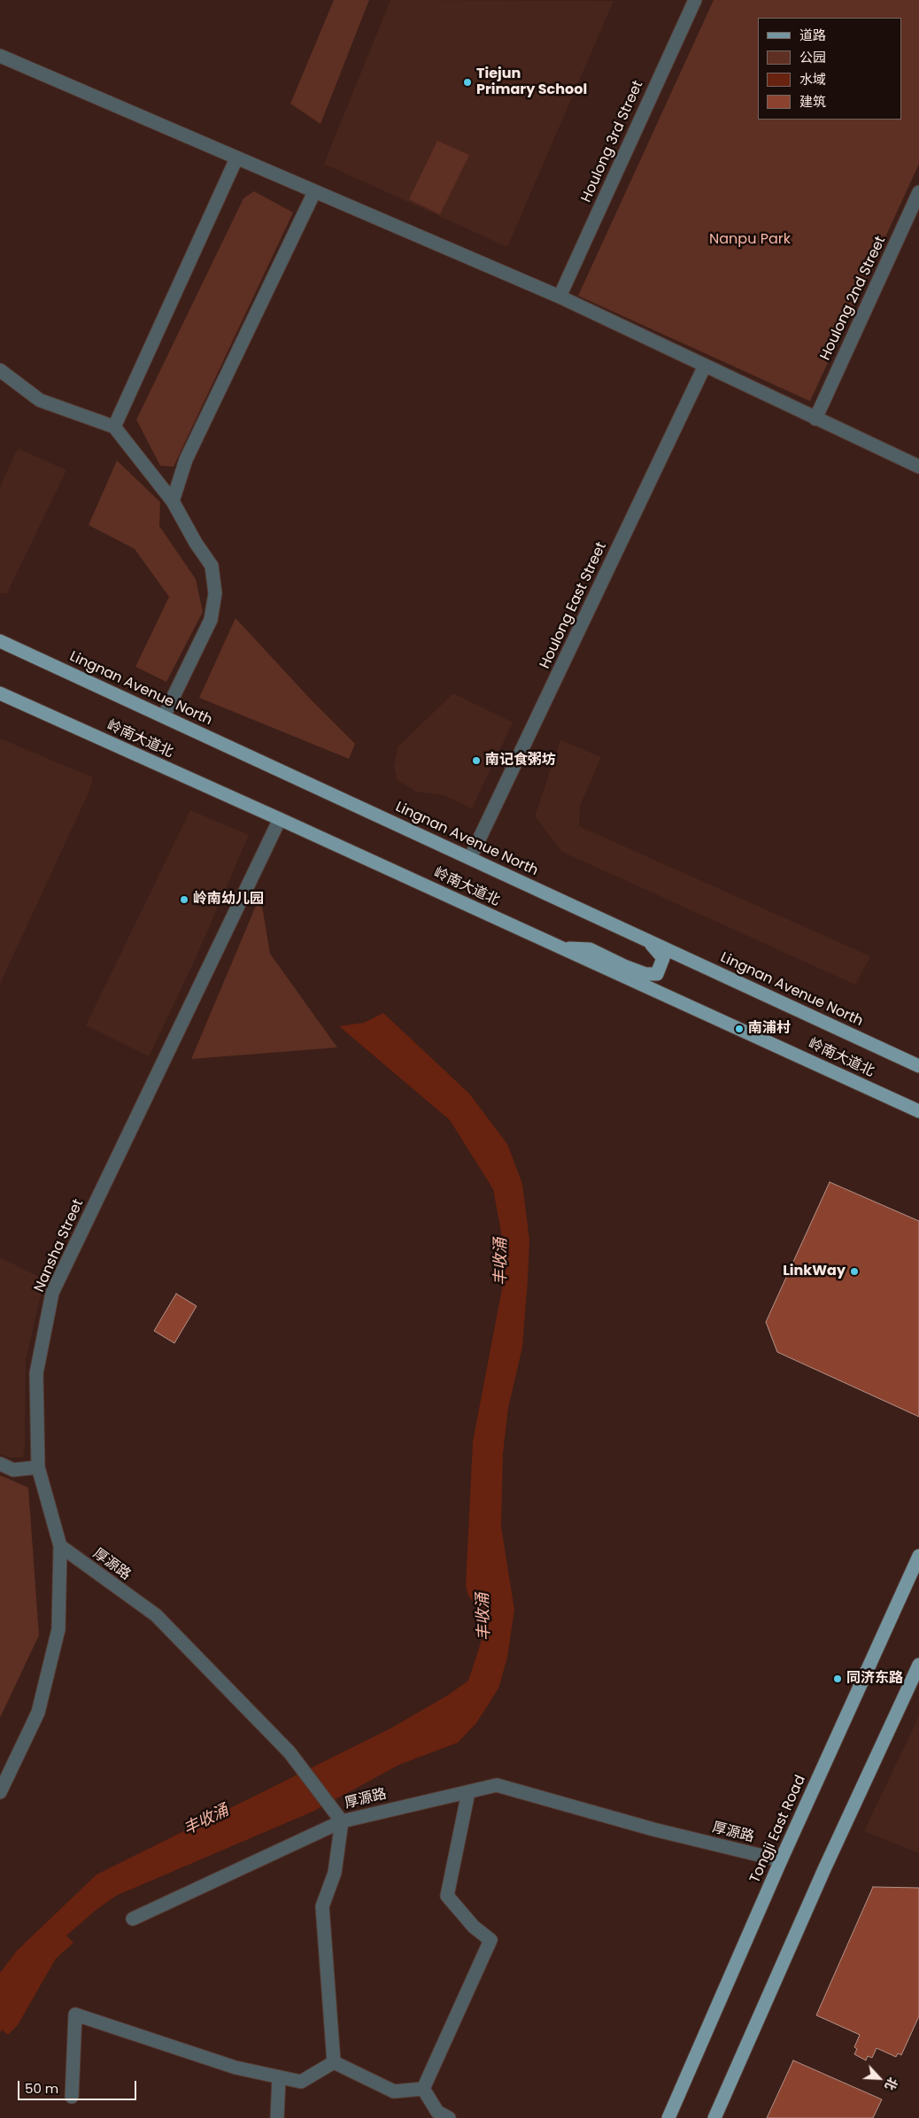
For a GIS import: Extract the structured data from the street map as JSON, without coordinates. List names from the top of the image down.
{
  "streets": {
    "main road": ["Lingnan Avenue North", "岭南大道北", "Tongji East Road"],
    "street": [
      "Houlong 3rd Street",
      "Houlong 2nd Street",
      "Houlong East Street",
      "Nansha Street",
      "厚源路"
    ]
  },
  "crossings": [
    ["Houlong East Street", "Lingnan Avenue North"],
    ["岭南大道北", "Nansha Street"],
    ["Nansha Street", "厚源路"],
    ["厚源路", "Tongji East Road"]
  ],
  "water": ["丰收涌"],
  "parks": ["Nanpu Park"],
  "places": [
    "Tiejun Primary School",
    "南记食粥坊",
    "岭南幼儿园",
    "南浦村",
    "LinkWay",
    "同济东路"
  ],
  "legend": [
    "道路",
    "公园",
    "水域",
    "建筑"
  ],
  "scale_bar": "50 m",
  "north": "bottom right"
}
